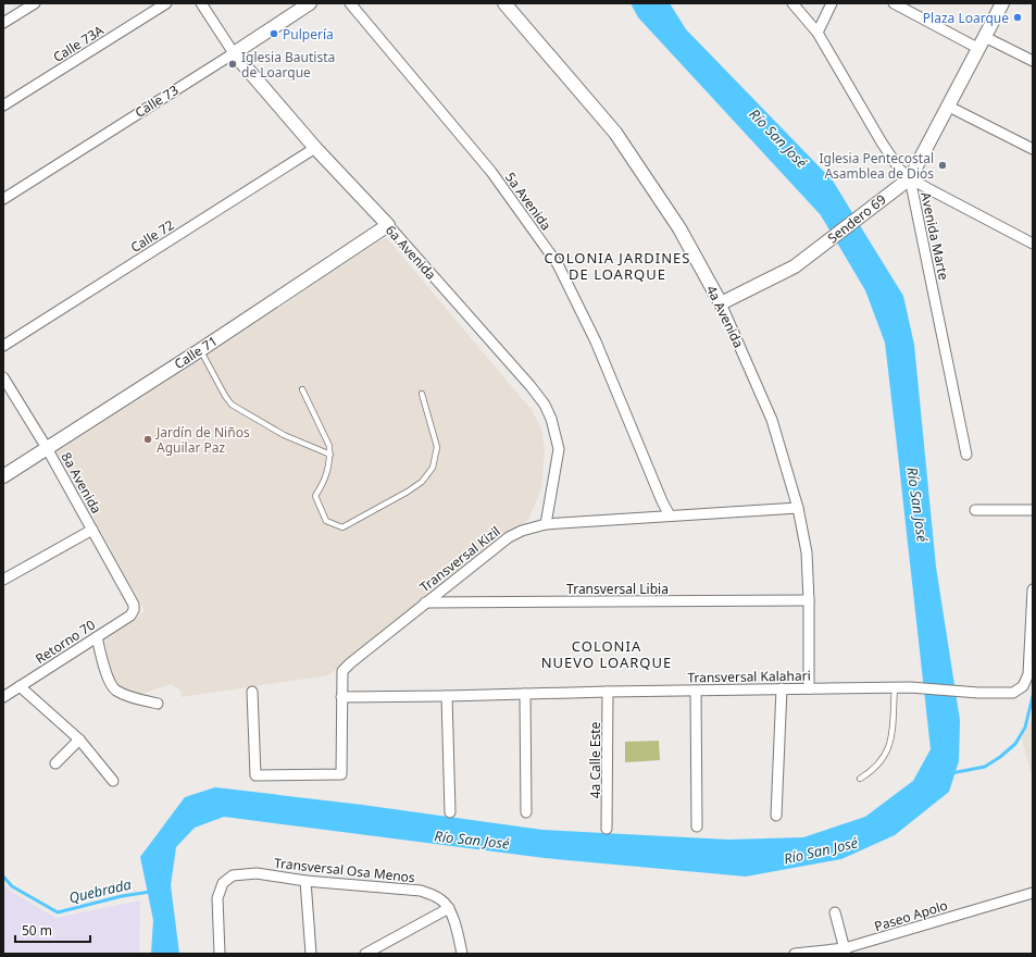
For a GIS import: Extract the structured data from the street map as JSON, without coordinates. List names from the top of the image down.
{
  "streets": {
    "street": [
      "Calle 73A",
      "Calle 73",
      "5a Avenida",
      "Sendero 69",
      "Calle 72",
      "Avenida Marte",
      "6a Avenida",
      "4a Avenida",
      "Calle 71",
      "8a Avenida",
      "Transversal Kizil",
      "Transversal Libia",
      "Retorno 70",
      "Transversal Kalahari",
      "4a Calle Este",
      "Transversal Osa Menos",
      "Paseo Apolo"
    ]
  },
  "crossings": [
    ["Calle 73", "6a Avenida"],
    ["5a Avenida", "Transversal Kizil"],
    ["Sendero 69", "Avenida Marte"],
    ["Sendero 69", "4a Avenida"],
    ["Calle 72", "6a Avenida"],
    ["6a Avenida", "Calle 71"],
    ["6a Avenida", "Transversal Kizil"],
    ["4a Avenida", "Transversal Kizil"],
    ["4a Avenida", "Transversal Libia"],
    ["4a Avenida", "Transversal Kalahari"],
    ["Calle 71", "8a Avenida"],
    ["8a Avenida", "Retorno 70"],
    ["Transversal Kizil", "Transversal Libia"],
    ["Transversal Kizil", "Transversal Kalahari"],
    ["Transversal Kalahari", "4a Calle Este"]
  ],
  "districts": ["COLONIA JARDINES DE LOARQUE", "COLONIA NUEVO LOARQUE"],
  "water": ["Río San José", "Quebrada"],
  "places": [
    "Plaza Loarque",
    "Pulpería",
    "Iglesia Bautista de Loarque",
    "Iglesia Pentecostal Asamblea de Dios",
    "Jardín de Niños Aguilar Paz"
  ],
  "scale_bar": "50 m"
}
